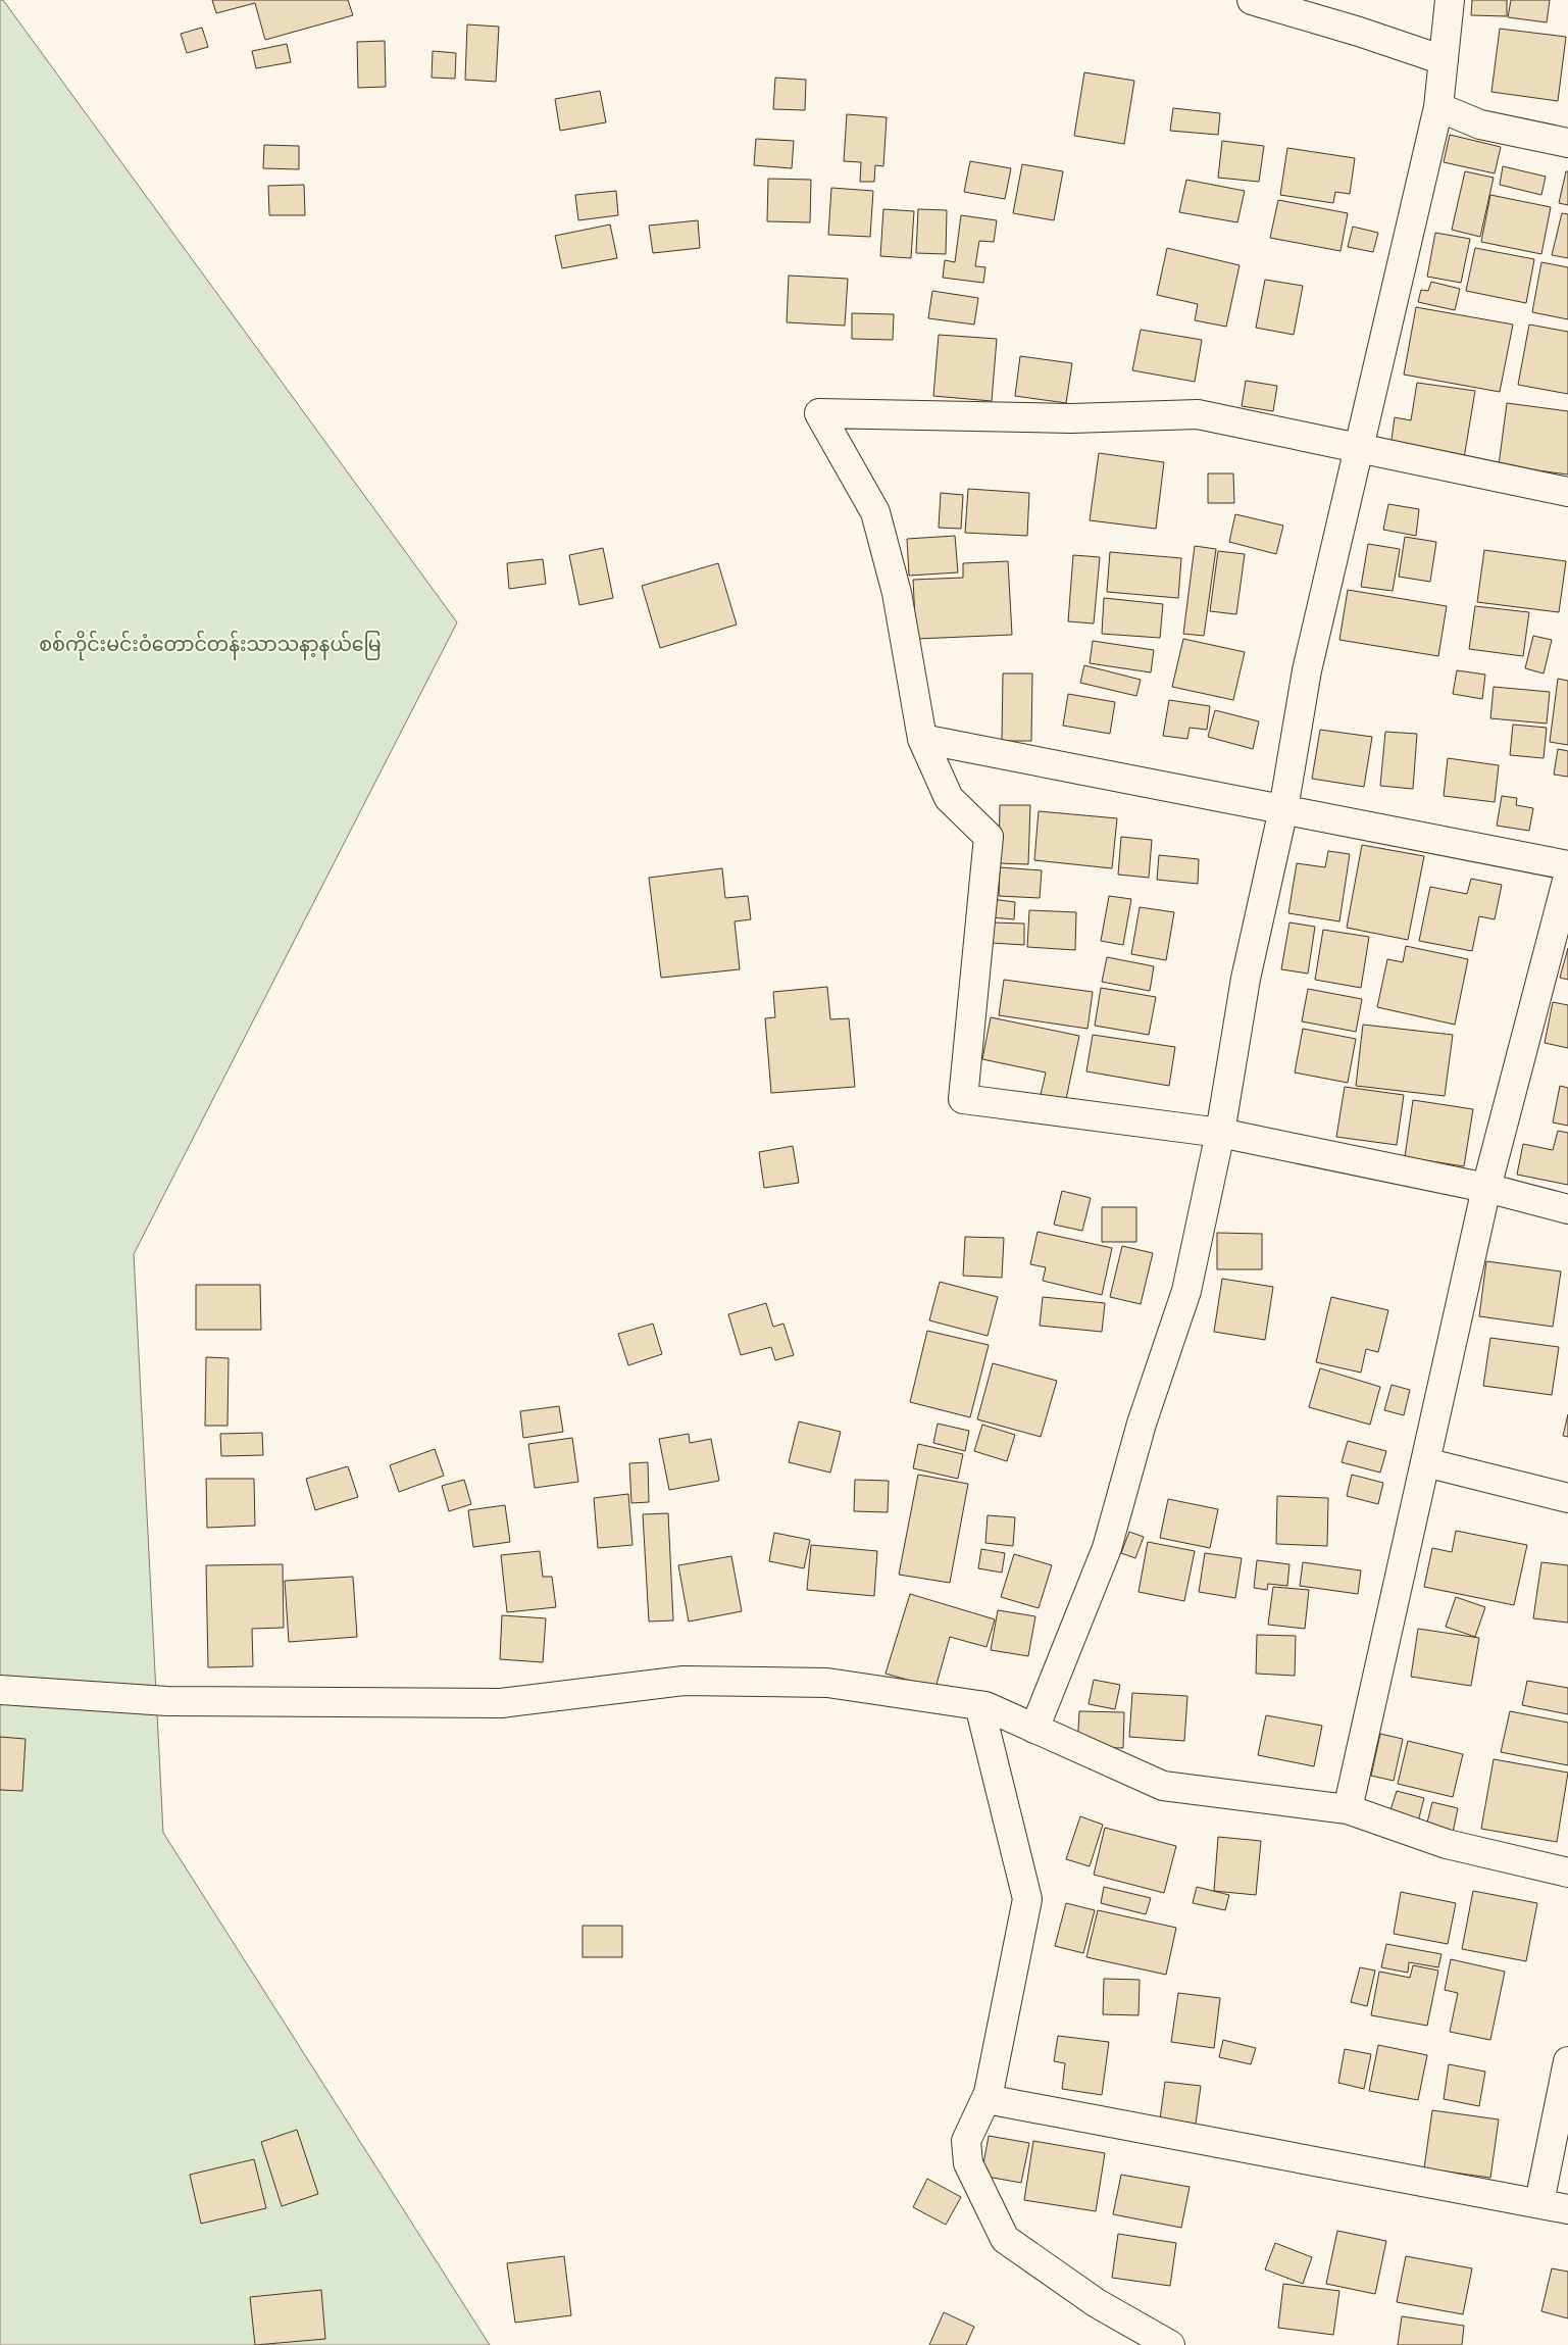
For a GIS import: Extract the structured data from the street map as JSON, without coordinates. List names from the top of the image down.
{
  "parks": ["စစ်ကိုင်းမင်းဝံတောင်တန်းသာသနာ့နယ်မြေ"]
}
